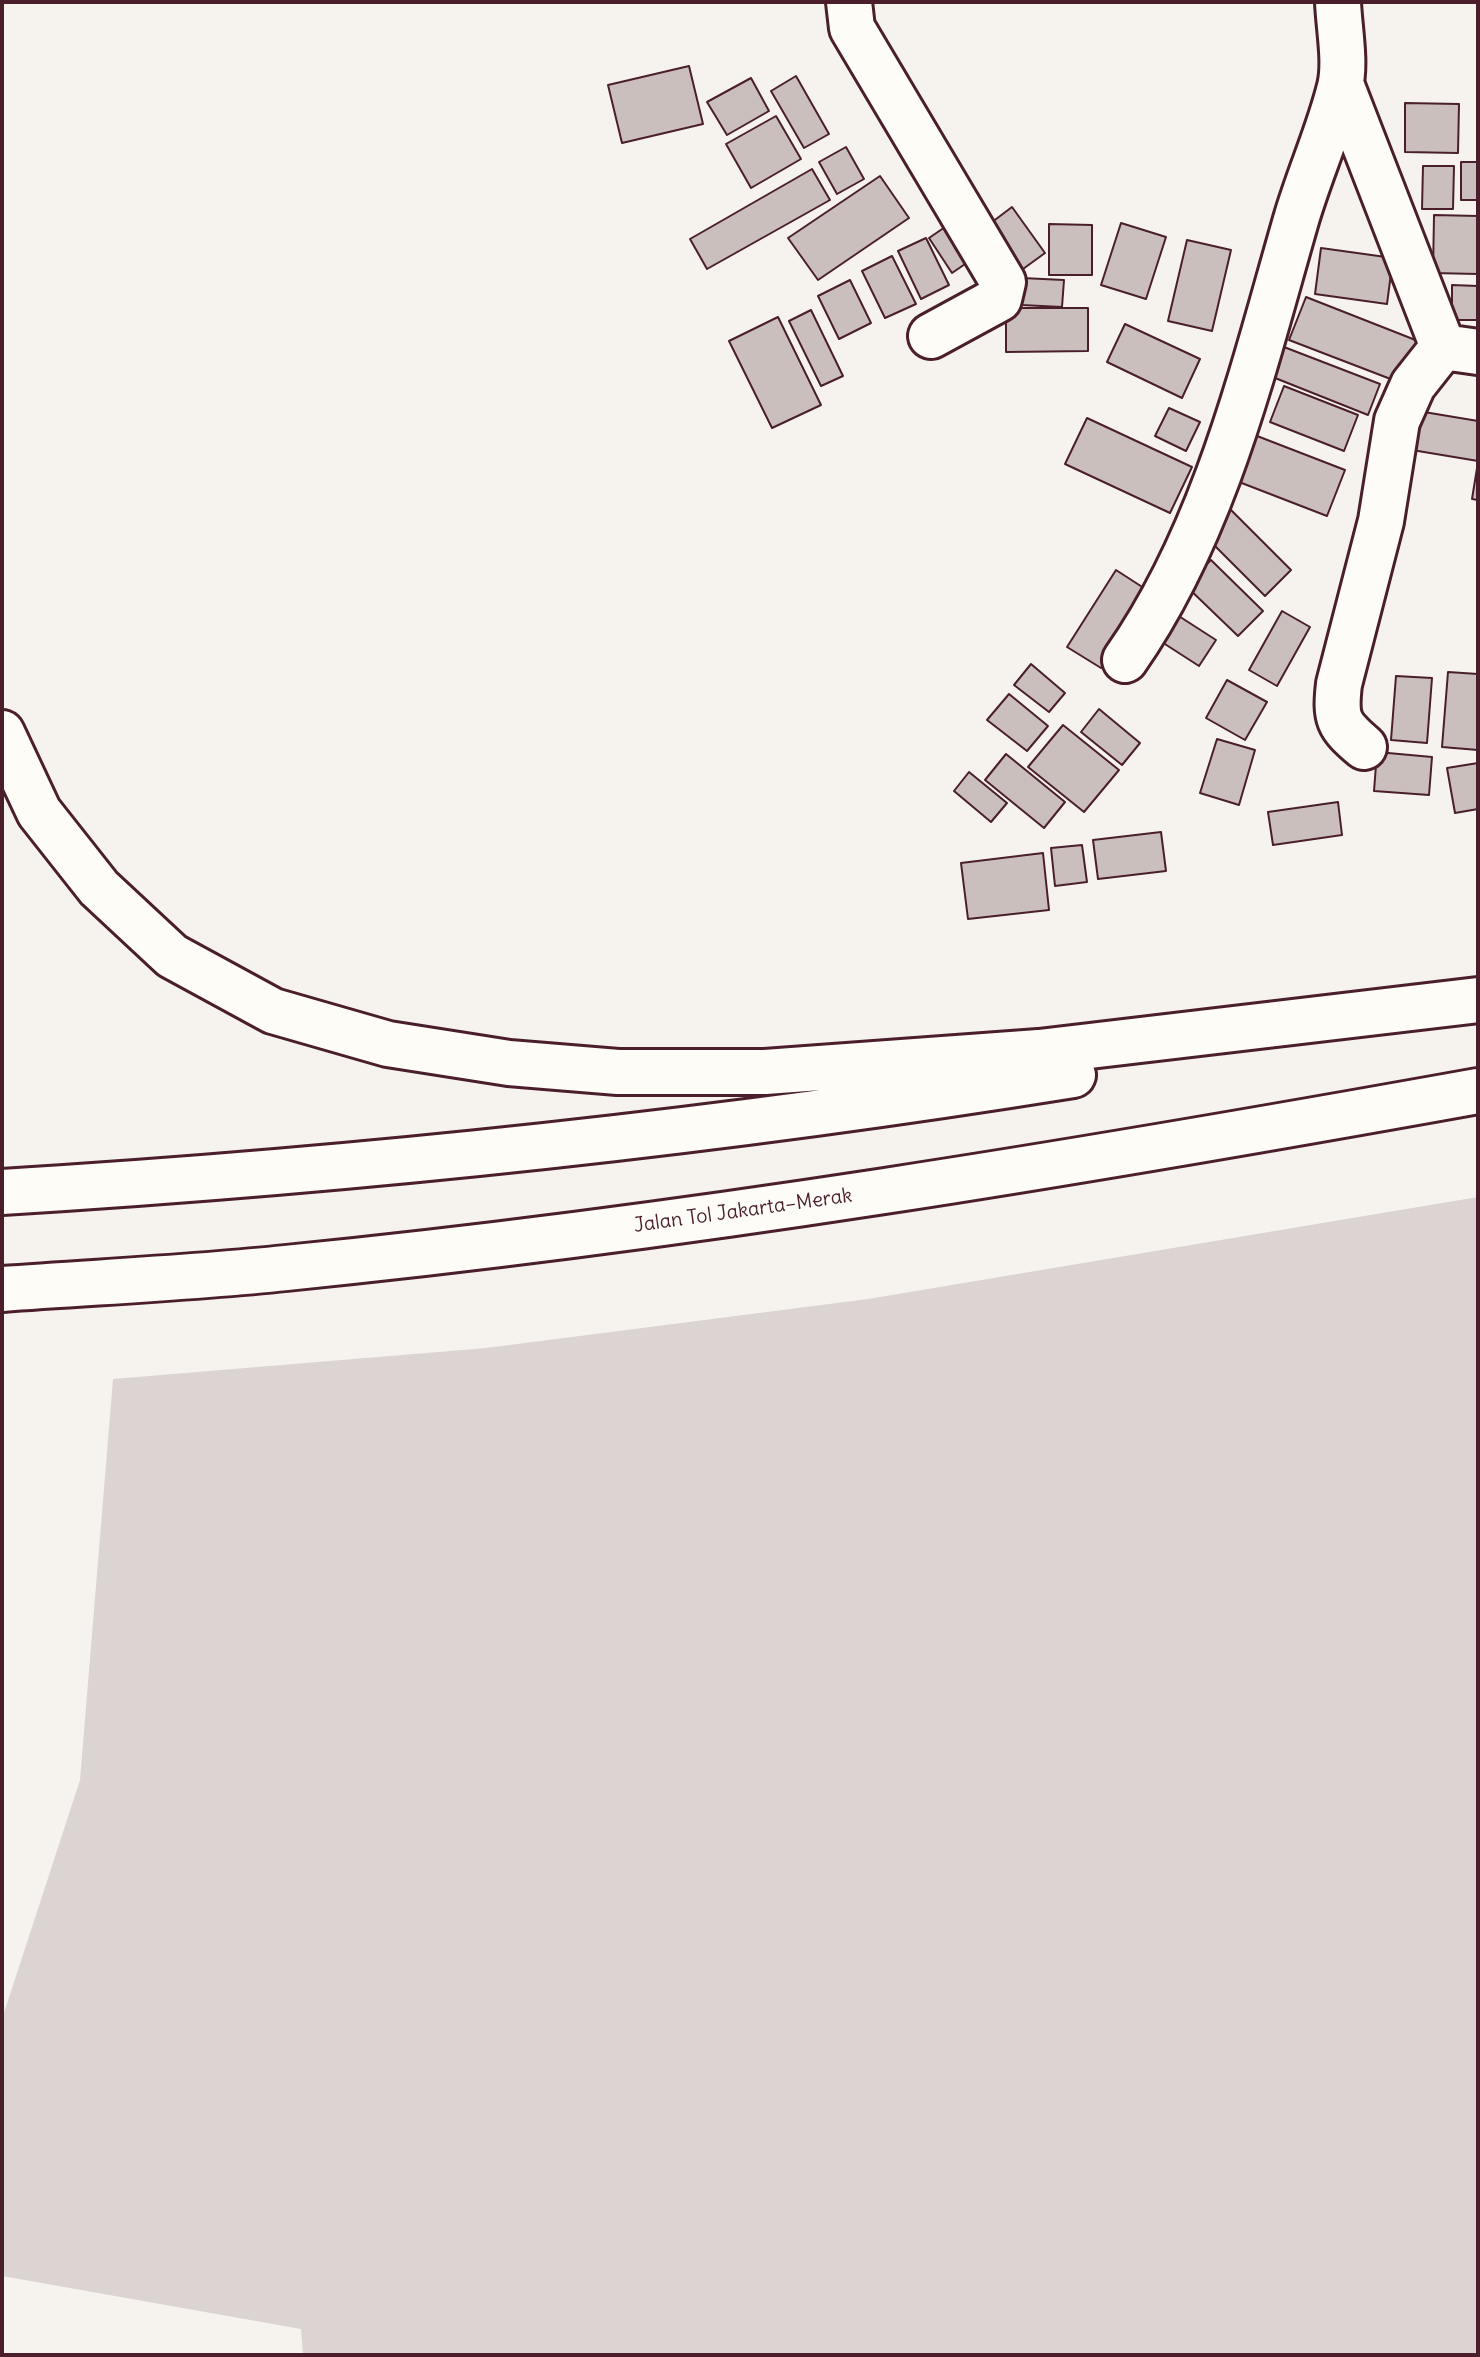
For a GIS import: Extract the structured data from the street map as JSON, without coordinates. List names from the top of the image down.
{
  "streets": {
    "main road": ["Jalan Tol Jakarta–Merak"]
  }
}
